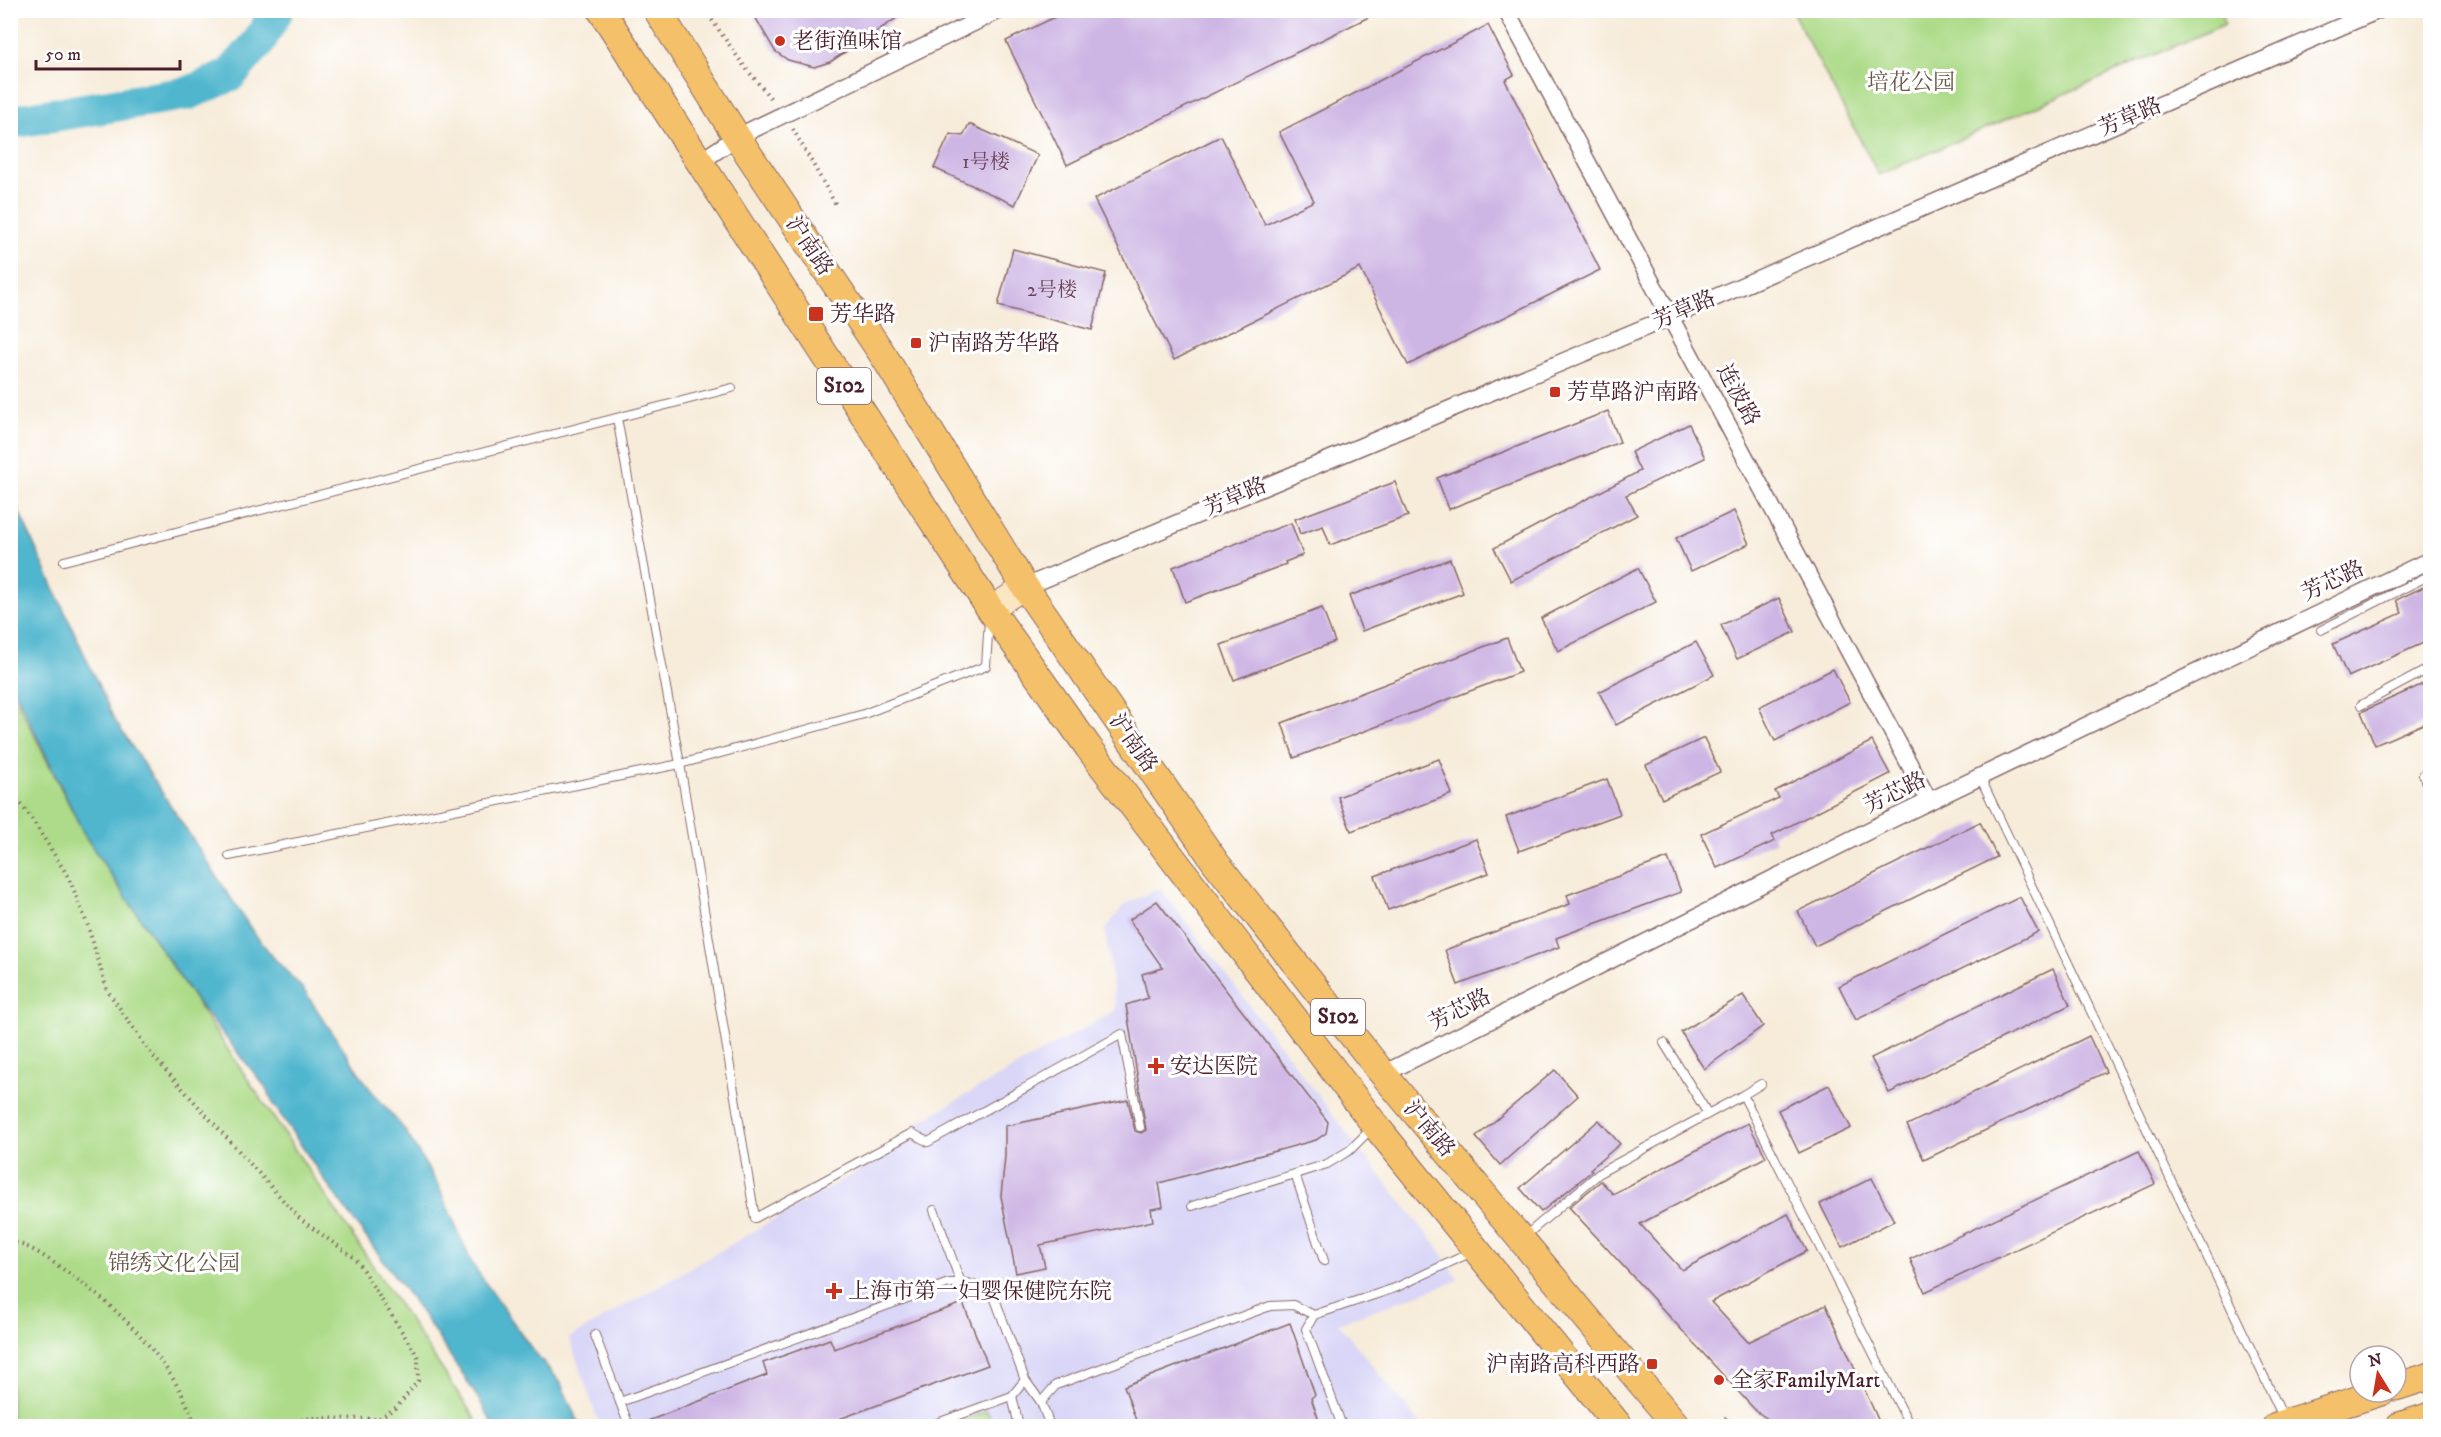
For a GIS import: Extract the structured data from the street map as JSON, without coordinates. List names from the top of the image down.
{
  "streets": {
    "main road": ["沪南路", "S102"],
    "street": ["芳草路", "连波路", "芳芯路"]
  },
  "crossings": [
    ["芳草路", "沪南路"],
    ["芳草路", "连波路"],
    ["沪南路", "芳芯路"],
    ["连波路", "芳芯路"]
  ],
  "parks": ["培花公园", "锦绣文化公园"],
  "places": {
    "other": ["老街渔味馆", "全家FamilyMart"],
    "transit": [
      "芳华路",
      "沪南路芳华路",
      "芳草路沪南路",
      "沪南路高科西路"
    ],
    "health": ["安达医院", "上海市第一妇婴保健院东院"]
  },
  "house_numbers": ["1号楼", "2号楼"],
  "scale_bar": "50 m",
  "north": "top"
}
